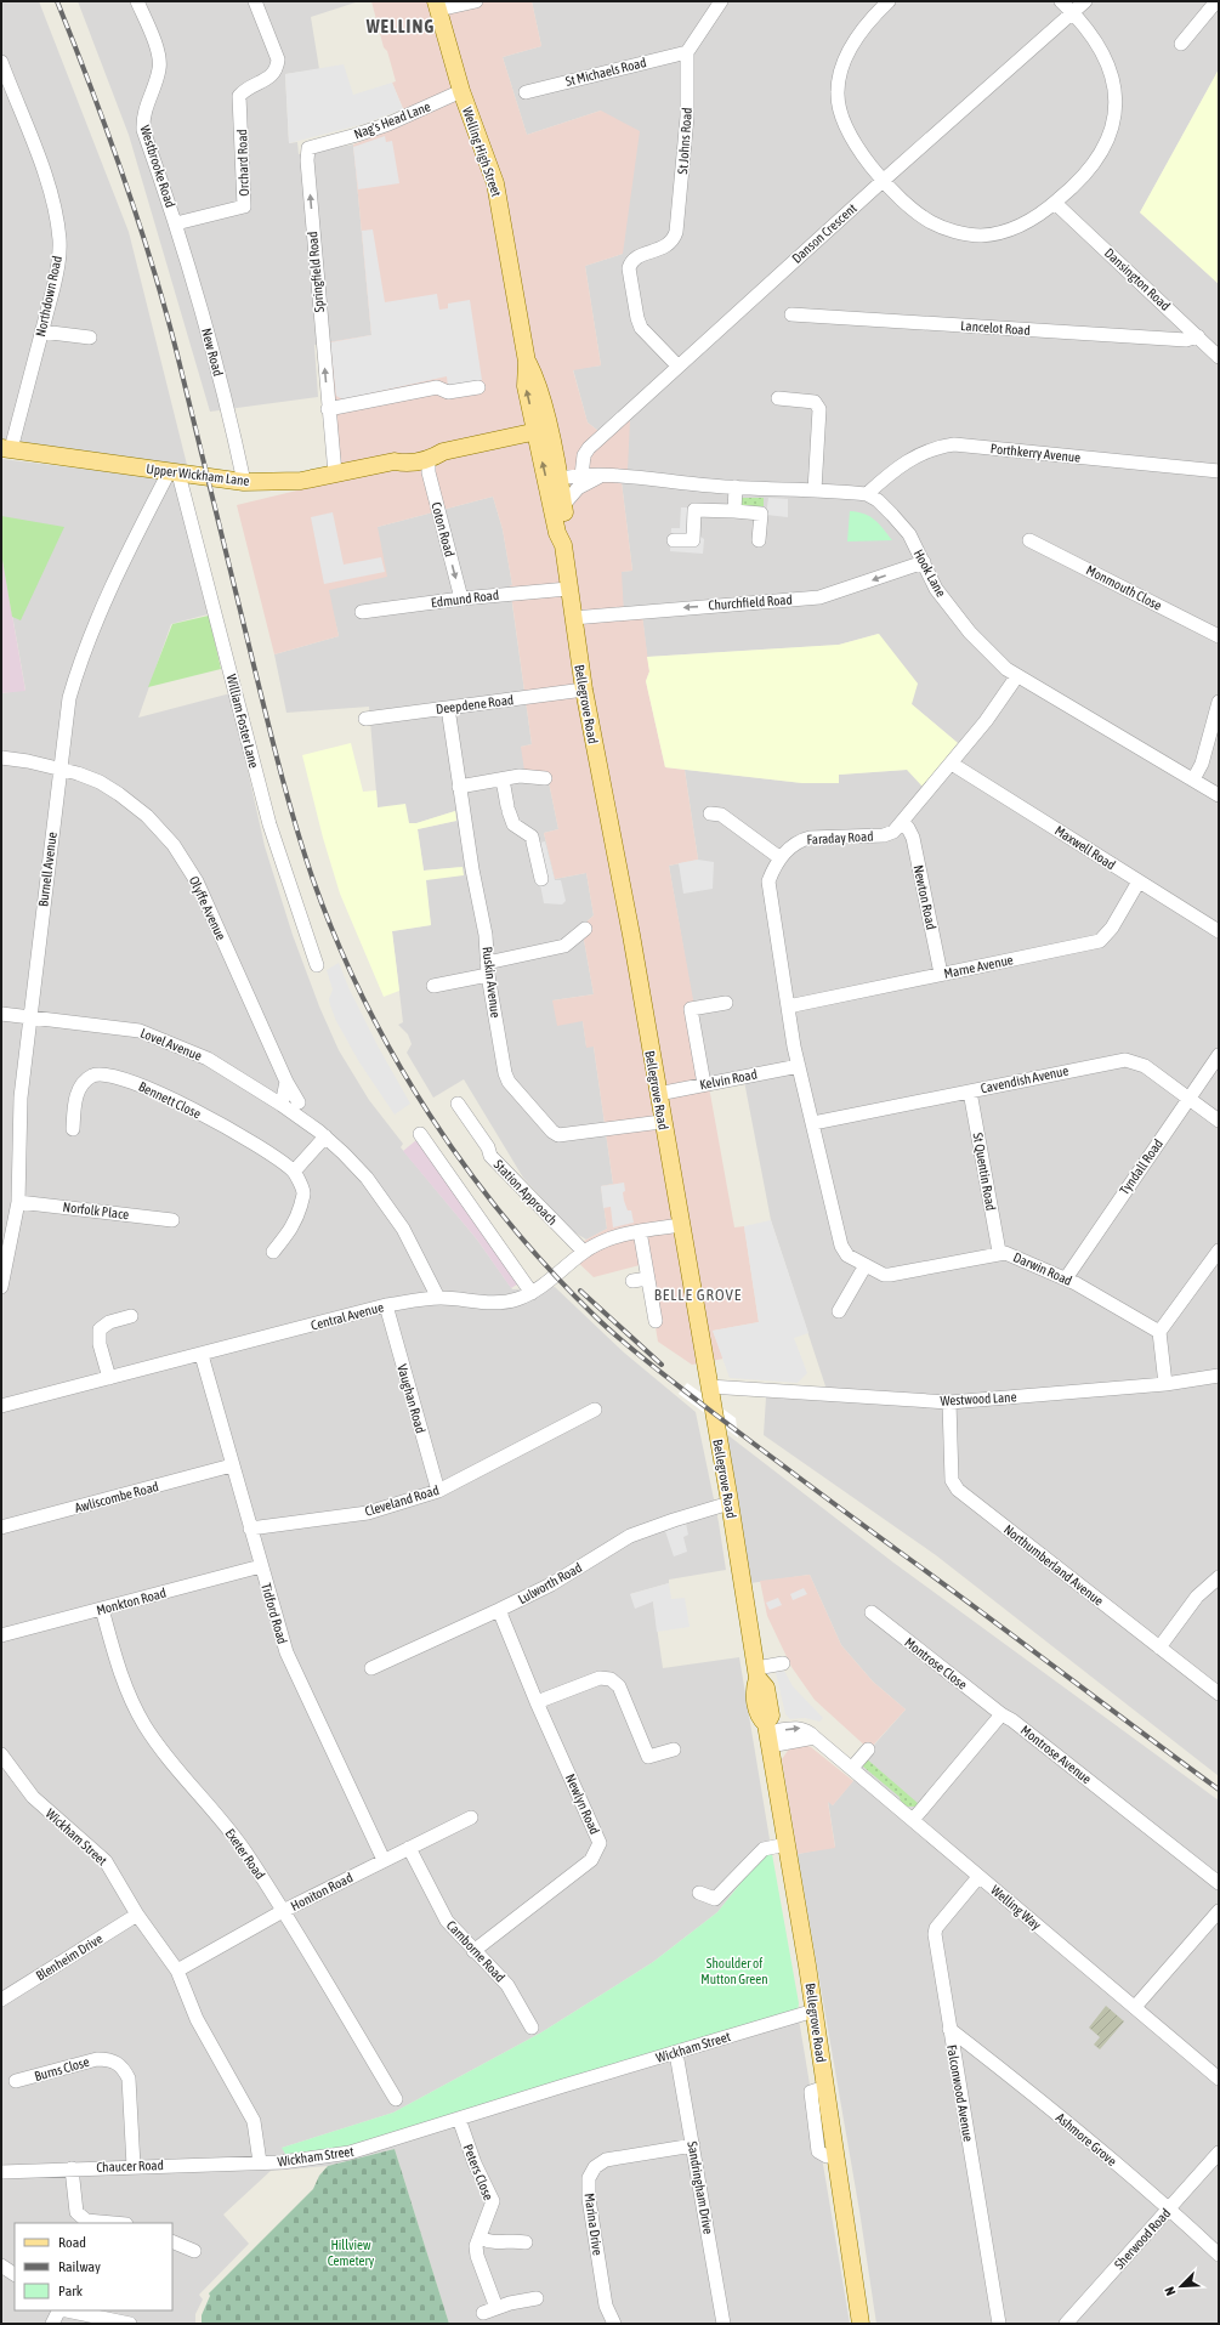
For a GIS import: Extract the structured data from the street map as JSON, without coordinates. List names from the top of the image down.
{
  "streets": {
    "main road": ["Welling High Street", "Upper Wickham Lane", "Bellegrove Road"],
    "street": [
      "St Michaels Road",
      "Nag's Head Lane",
      "St Johns Road",
      "Orchard Road",
      "Westbrooke Road",
      "Danson Crescent",
      "Springfield Road",
      "Dansington Road",
      "Northdown Road",
      "Lancelot Road",
      "New Road",
      "Porthkerry Avenue",
      "Coton Road",
      "Hook Lane",
      "Monmouth Close",
      "Edmund Road",
      "Churchfield Road",
      "Deepdene Road",
      "William Foster Lane",
      "Faraday Road",
      "Maxwell Road",
      "Burnell Avenue",
      "Newton Road",
      "Olyffe Avenue",
      "Marne Avenue",
      "Ruskin Avenue",
      "Lovel Avenue",
      "Kelvin Road",
      "Cavendish Avenue",
      "Bennett Close",
      "Tyndall Road",
      "St Quentin Road",
      "Station Approach",
      "Norfolk Place",
      "Darwin Road",
      "Central Avenue",
      "Vaughan Road",
      "Westwood Lane",
      "Awliscombe Road",
      "Cleveland Road",
      "Northumberland Avenue",
      "Lulworth Road",
      "Monkton Road",
      "Tidford Road",
      "Montrose Close",
      "Montrose Avenue",
      "Newlyn Road",
      "Wickham Street",
      "Exeter Road",
      "Honiton Road",
      "Welling Way",
      "Camborne Road",
      "Blenheim Drive",
      "Burns Close",
      "Falconwood Avenue",
      "Ashmore Grove",
      "Chaucer Road",
      "Peters Close",
      "Sandringham Drive",
      "Marina Drive",
      "Sherwood Road"
    ]
  },
  "crossings": [
    ["St Michaels Road", "St Johns Road"],
    ["Nag's Head Lane", "Welling High Street"],
    ["Nag's Head Lane", "Springfield Road"],
    ["St Johns Road", "Danson Crescent"],
    ["Welling High Street", "Upper Wickham Lane"],
    ["Welling High Street", "Bellegrove Road"],
    ["Orchard Road", "Westbrooke Road"],
    ["Orchard Road", "New Road"],
    ["Westbrooke Road", "New Road"],
    ["Springfield Road", "Upper Wickham Lane"],
    ["Dansington Road", "Lancelot Road"],
    ["Northdown Road", "Upper Wickham Lane"],
    ["New Road", "Upper Wickham Lane"],
    ["Porthkerry Avenue", "Hook Lane"],
    ["Upper Wickham Lane", "Coton Road"],
    ["Upper Wickham Lane", "William Foster Lane"],
    ["Upper Wickham Lane", "Burnell Avenue"],
    ["Coton Road", "Edmund Road"],
    ["Hook Lane", "Churchfield Road"],
    ["Hook Lane", "Faraday Road"],
    ["Edmund Road", "Bellegrove Road"],
    ["Churchfield Road", "Bellegrove Road"],
    ["Deepdene Road", "Bellegrove Road"],
    ["Deepdene Road", "Ruskin Avenue"],
    ["Bellegrove Road", "Ruskin Avenue"],
    ["Bellegrove Road", "Kelvin Road"],
    ["Bellegrove Road", "Central Avenue"],
    ["Bellegrove Road", "Westwood Lane"],
    ["Bellegrove Road", "Lulworth Road"],
    ["Bellegrove Road", "Wickham Street"],
    ["Bellegrove Road", "Welling Way"],
    ["William Foster Lane", "Burnell Avenue"],
    ["Faraday Road", "Maxwell Road"],
    ["Faraday Road", "Newton Road"],
    ["Faraday Road", "Marne Avenue"],
    ["Faraday Road", "Kelvin Road"],
    ["Faraday Road", "Darwin Road"],
    ["Maxwell Road", "Marne Avenue"],
    ["Burnell Avenue", "Olyffe Avenue"],
    ["Burnell Avenue", "Lovel Avenue"],
    ["Burnell Avenue", "Norfolk Place"],
    ["Newton Road", "Marne Avenue"],
    ["Olyffe Avenue", "Lovel Avenue"],
    ["Lovel Avenue", "Central Avenue"],
    ["Kelvin Road", "Darwin Road"],
    ["Cavendish Avenue", "Tyndall Road"],
    ["Cavendish Avenue", "St Quentin Road"],
    ["Cavendish Avenue", "Darwin Road"],
    ["Tyndall Road", "Darwin Road"],
    ["St Quentin Road", "Darwin Road"],
    ["Station Approach", "Central Avenue"],
    ["Central Avenue", "Vaughan Road"],
    ["Central Avenue", "Tidford Road"],
    ["Vaughan Road", "Cleveland Road"],
    ["Westwood Lane", "Northumberland Avenue"],
    ["Awliscombe Road", "Tidford Road"],
    ["Cleveland Road", "Tidford Road"],
    ["Lulworth Road", "Newlyn Road"],
    ["Monkton Road", "Tidford Road"],
    ["Monkton Road", "Exeter Road"],
    ["Tidford Road", "Honiton Road"],
    ["Montrose Close", "Montrose Avenue"],
    ["Newlyn Road", "Camborne Road"],
    ["Wickham Street", "Honiton Road"],
    ["Wickham Street", "Blenheim Drive"],
    ["Wickham Street", "Chaucer Road"],
    ["Wickham Street", "Peters Close"],
    ["Wickham Street", "Sandringham Drive"],
    ["Exeter Road", "Honiton Road"],
    ["Honiton Road", "Camborne Road"],
    ["Welling Way", "Falconwood Avenue"],
    ["Burns Close", "Chaucer Road"],
    ["Falconwood Avenue", "Ashmore Grove"],
    ["Ashmore Grove", "Sherwood Road"],
    ["Sandringham Drive", "Marina Drive"]
  ],
  "one_way": ["Springfield Road", "Coton Road"],
  "districts": ["WELLING", "BELLE GROVE"],
  "parks": ["Shoulder of Mutton Green", "Hillview Cemetery"],
  "legend": ["Road", "Railway", "Park"],
  "north": "bottom left"
}
